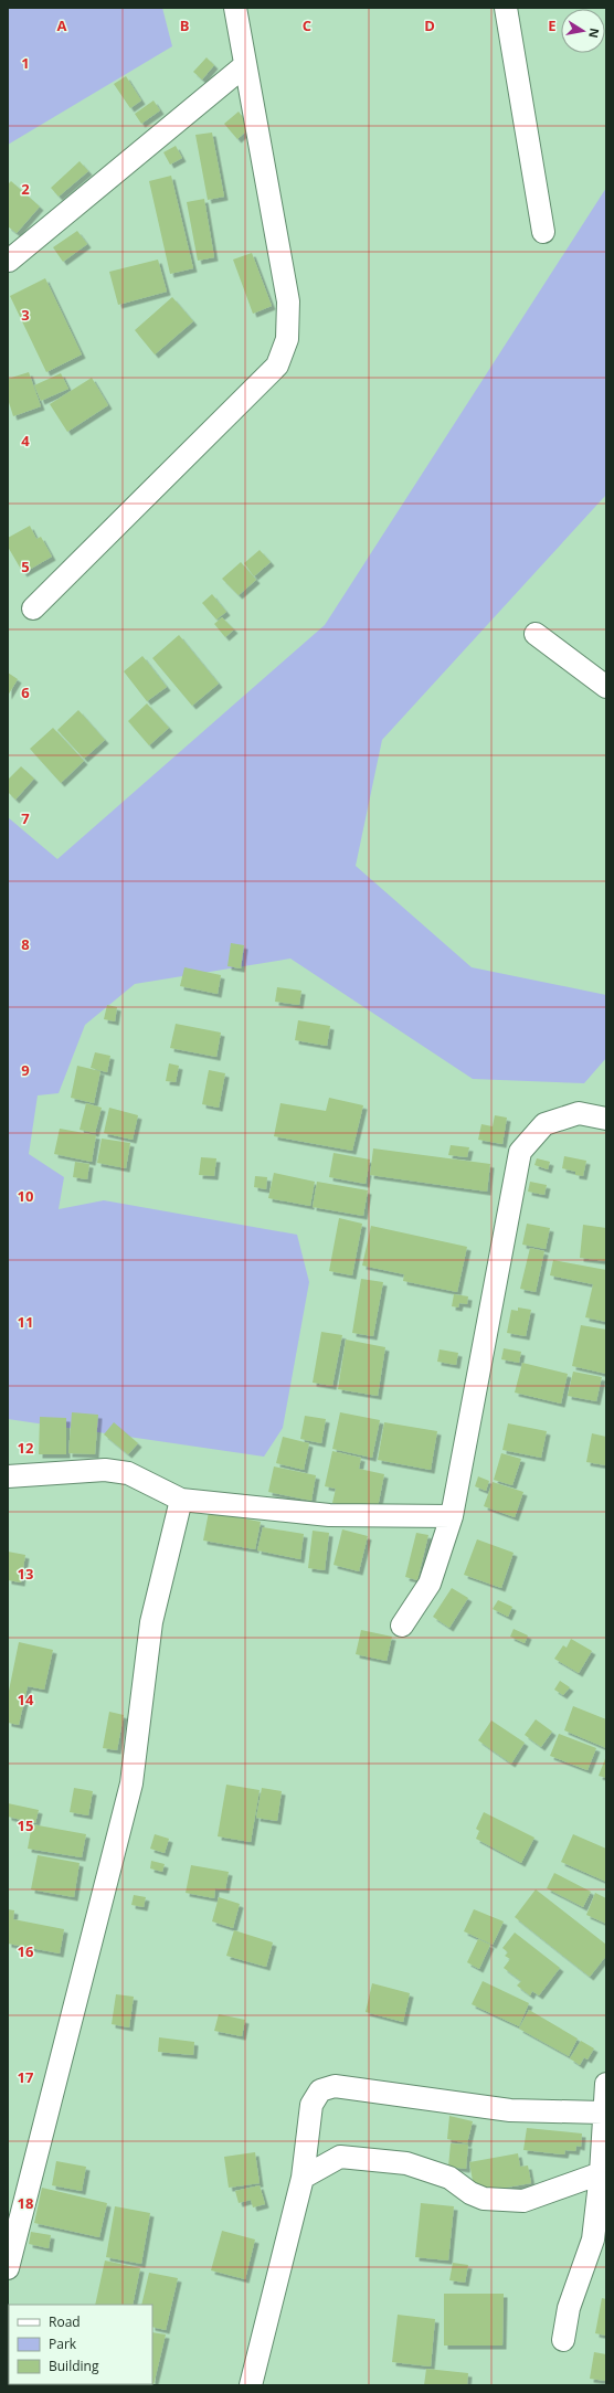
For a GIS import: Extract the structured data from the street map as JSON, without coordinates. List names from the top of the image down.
{
  "legend": ["Road", "Park", "Building"],
  "north": "right",
  "grid": {
    "columns": [
      "A",
      "B",
      "C",
      "D",
      "E"
    ],
    "rows": [
      "1",
      "2",
      "3",
      "4",
      "5",
      "6",
      "7",
      "8",
      "9",
      "10",
      "11",
      "12",
      "13",
      "14",
      "15",
      "16",
      "17",
      "18"
    ]
  }
}
